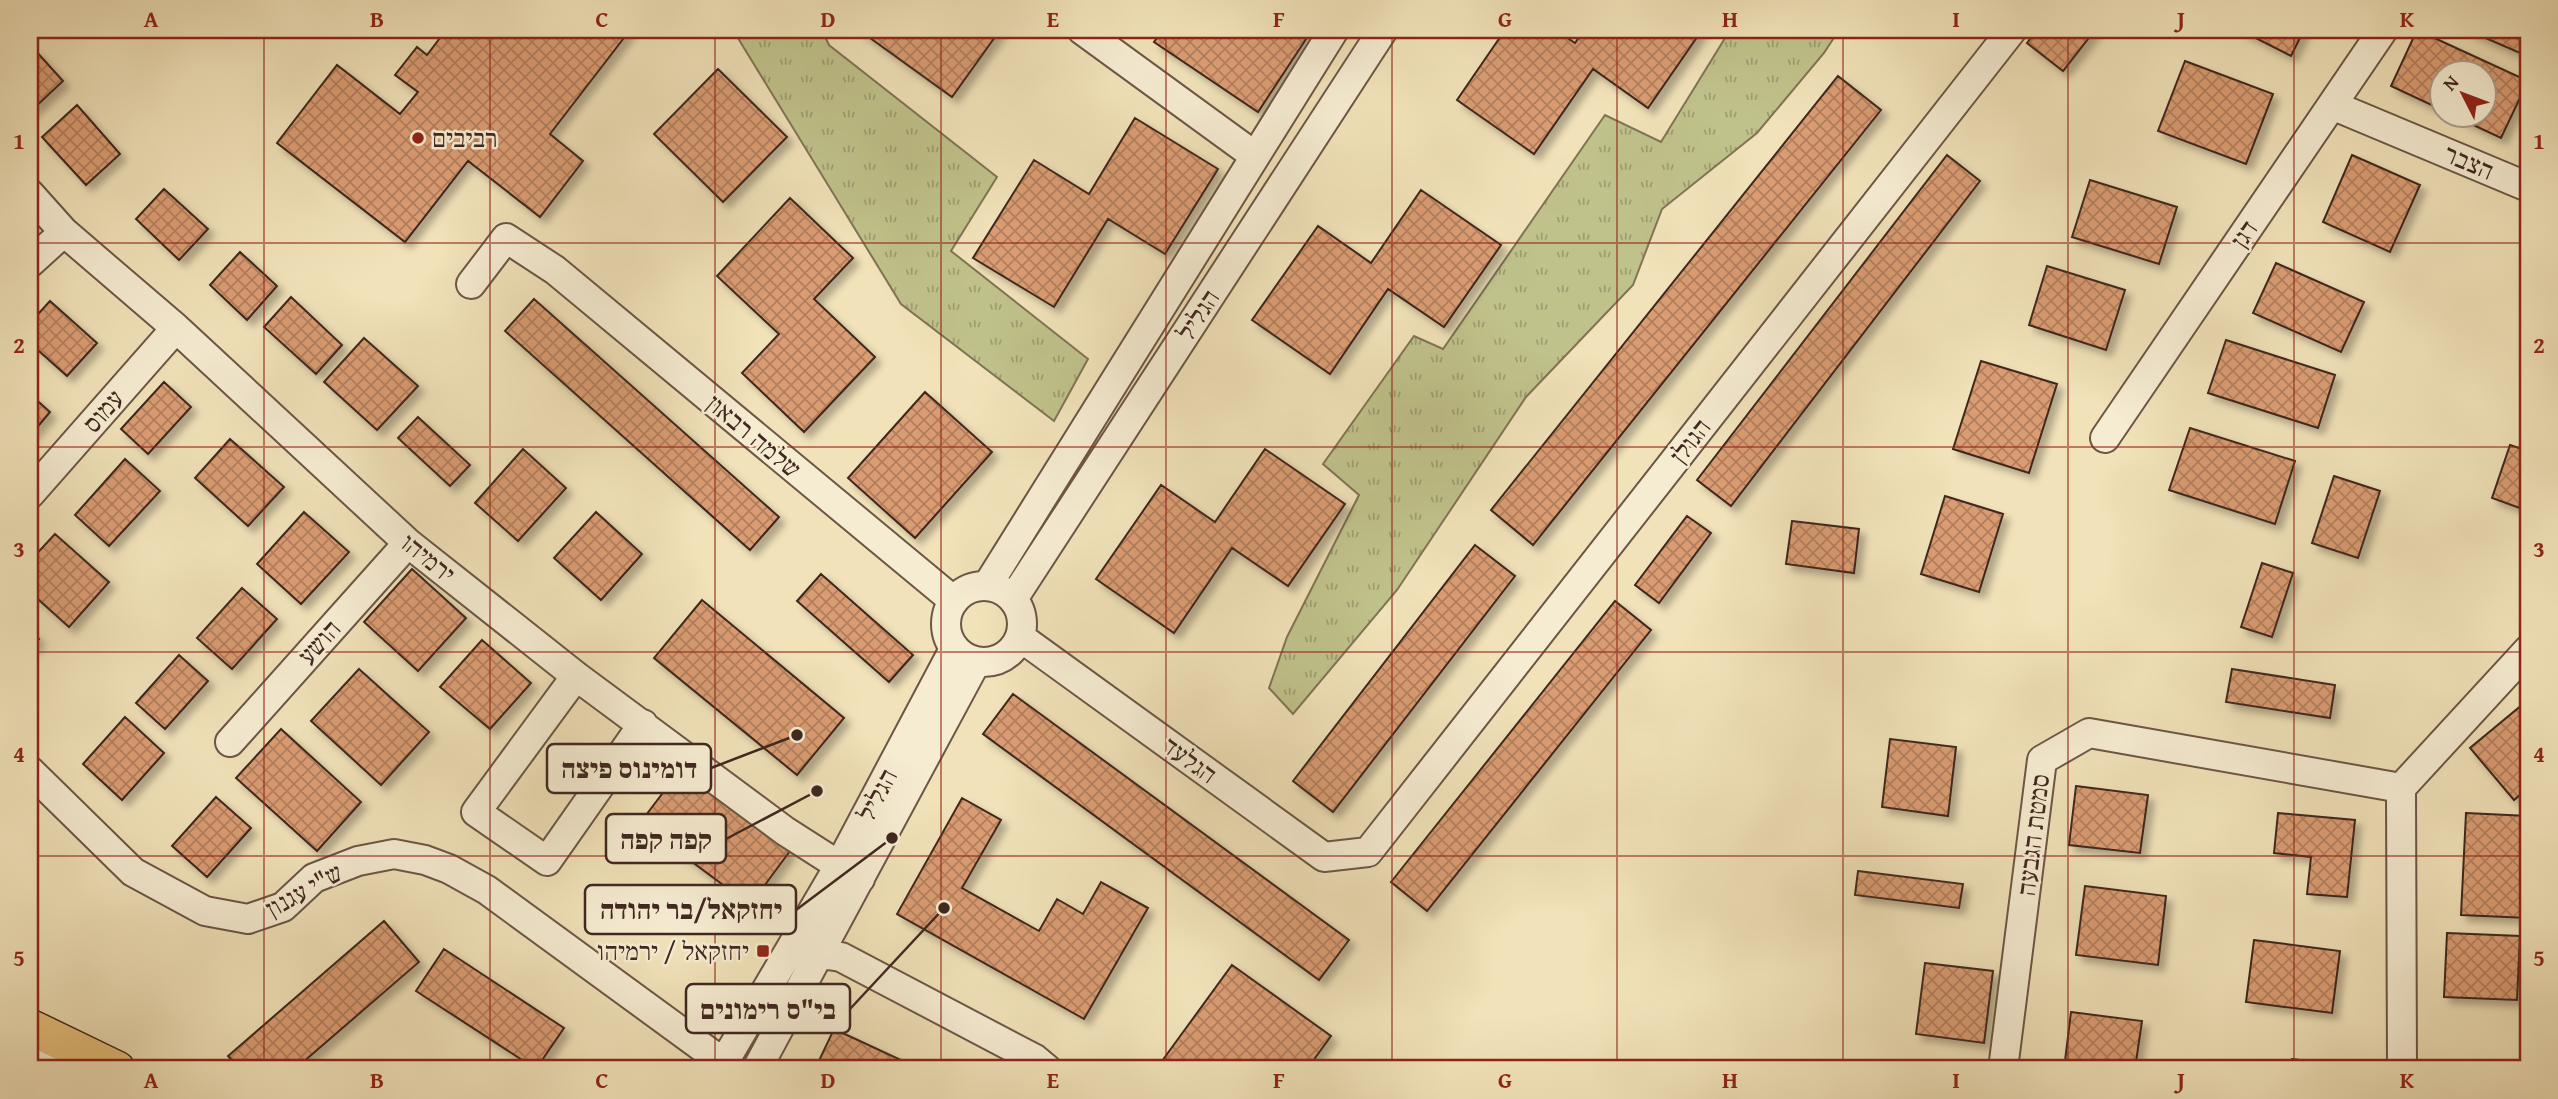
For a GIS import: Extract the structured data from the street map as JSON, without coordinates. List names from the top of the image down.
{
  "streets": {
    "street": [
      "הצבר",
      "דגן",
      "הגליל",
      "עמוס",
      "שלמה רבאון",
      "הגולן",
      "ירמיהו",
      "הושע",
      "הגלעד",
      "סמטת הגבעה",
      "ש\"י עגנון"
    ]
  },
  "crossings": [
    ["הצבר", "דגן"],
    ["הגליל", "שלמה רבאון"],
    ["הגליל", "ירמיהו"],
    ["הגליל", "הגלעד"],
    ["עמוס", "ירמיהו"],
    ["שלמה רבאון", "הגלעד"],
    ["הגולן", "הגלעד"],
    ["ירמיהו", "הושע"]
  ],
  "places": {
    "other": [
      "רביבים",
      "דומינוס פיצה",
      "קפה קפה",
      "יחזקאל/בר יהודה",
      "בי\"ס רימונים"
    ],
    "transit": ["יחזקאל / ירמיהו"]
  },
  "north": "top left",
  "grid": {
    "columns": [
      "A",
      "B",
      "C",
      "D",
      "E",
      "F",
      "G",
      "H",
      "I",
      "J",
      "K"
    ],
    "rows": [
      "1",
      "2",
      "3",
      "4",
      "5"
    ]
  }
}
